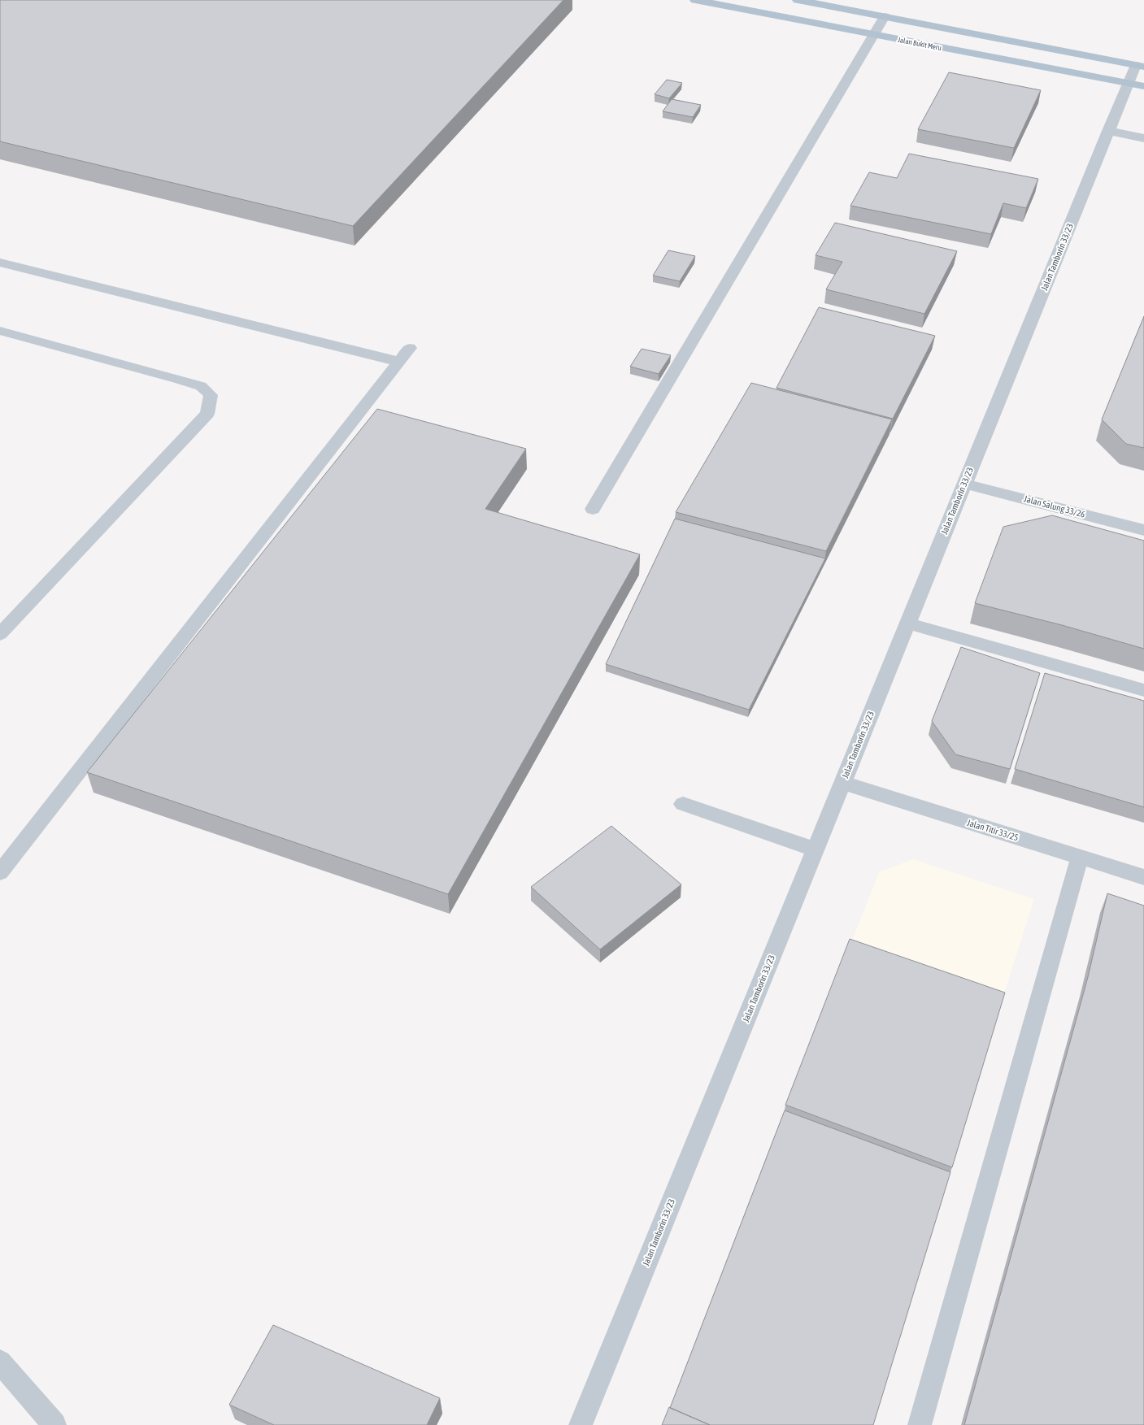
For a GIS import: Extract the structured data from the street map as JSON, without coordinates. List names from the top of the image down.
{
  "streets": {
    "main road": ["Jalan Bukit Meru"],
    "street": ["Jalan Tamborin 33/23", "Jalan Salung 33/26", "Jalan Titir 33/25"]
  },
  "crossings": [
    ["Jalan Bukit Meru", "Jalan Tamborin 33/23"],
    ["Jalan Tamborin 33/23", "Jalan Salung 33/26"],
    ["Jalan Tamborin 33/23", "Jalan Titir 33/25"]
  ]
}
